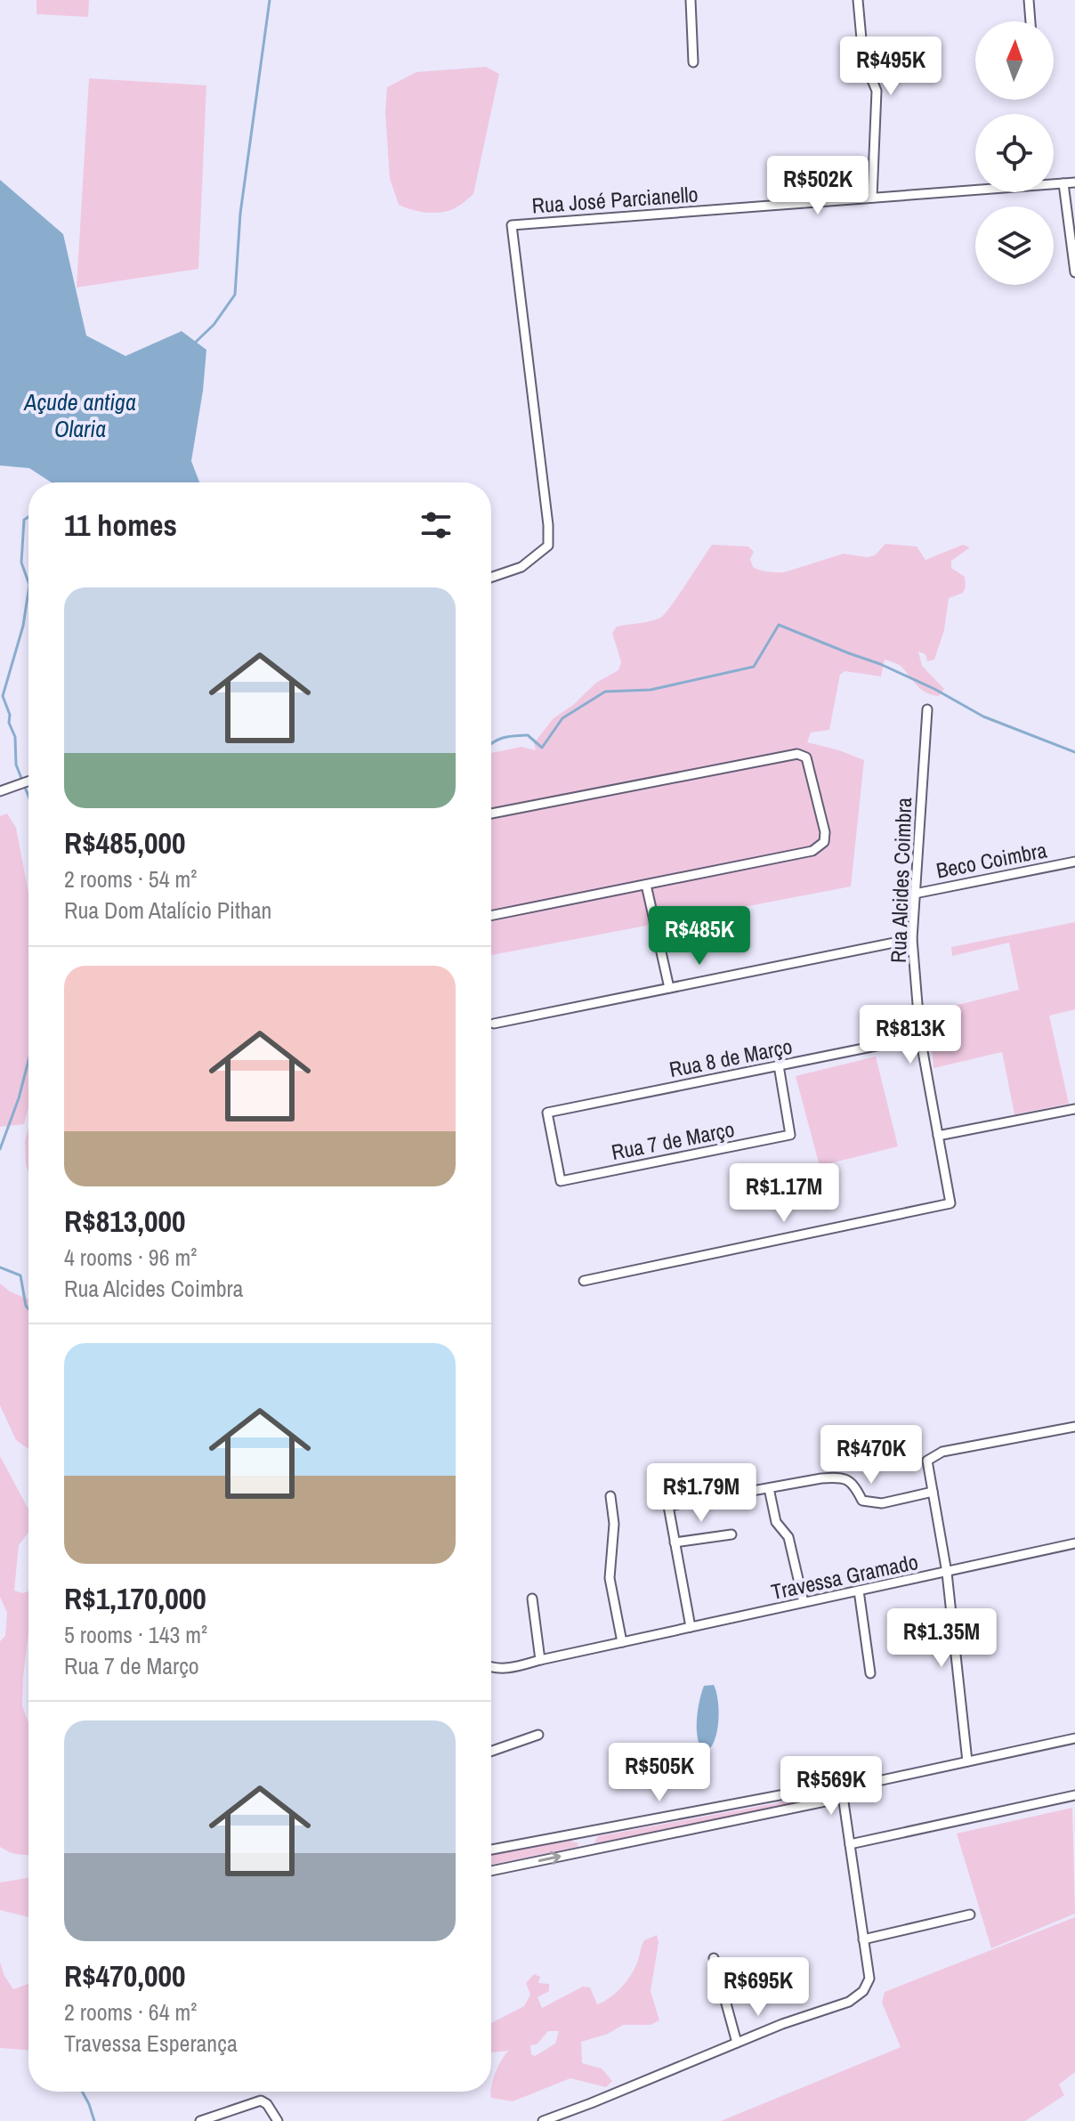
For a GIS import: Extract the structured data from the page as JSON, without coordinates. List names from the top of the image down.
{
  "streets": {
    "street": [
      "Rua José Parcianello",
      "Beco Coimbra",
      "Rua Alcides Coimbra",
      "Rua 8 de Março",
      "Rua 7 de Março",
      "Travessa Gramado"
    ]
  },
  "crossings": [
    ["Beco Coimbra", "Rua Alcides Coimbra"],
    ["Rua Alcides Coimbra", "Rua 8 de Março"],
    ["Rua 8 de Março", "Rua 7 de Março"]
  ],
  "water": ["Açude antiga Olaria"],
  "north": "top",
  "page": {
    "price": [
      "R$495K",
      "R$502K",
      "R$485K",
      "R$813K",
      "R$1.17M",
      "R$470K",
      "R$1.79M",
      "R$1.35M",
      "R$505K",
      "R$569K",
      "R$695K"
    ],
    "heading": "11 homes",
    "list": [
      {
        "name": "R$485,000",
        "note": "2 rooms · 54 m² · Rua Dom Atalício Pithan"
      },
      {
        "name": "R$813,000",
        "note": "4 rooms · 96 m² · Rua Alcides Coimbra"
      },
      {
        "name": "R$1,170,000",
        "note": "5 rooms · 143 m² · Rua 7 de Março"
      },
      {
        "name": "R$470,000",
        "note": "2 rooms · 64 m² · Travessa Esperança"
      }
    ]
  }
}
